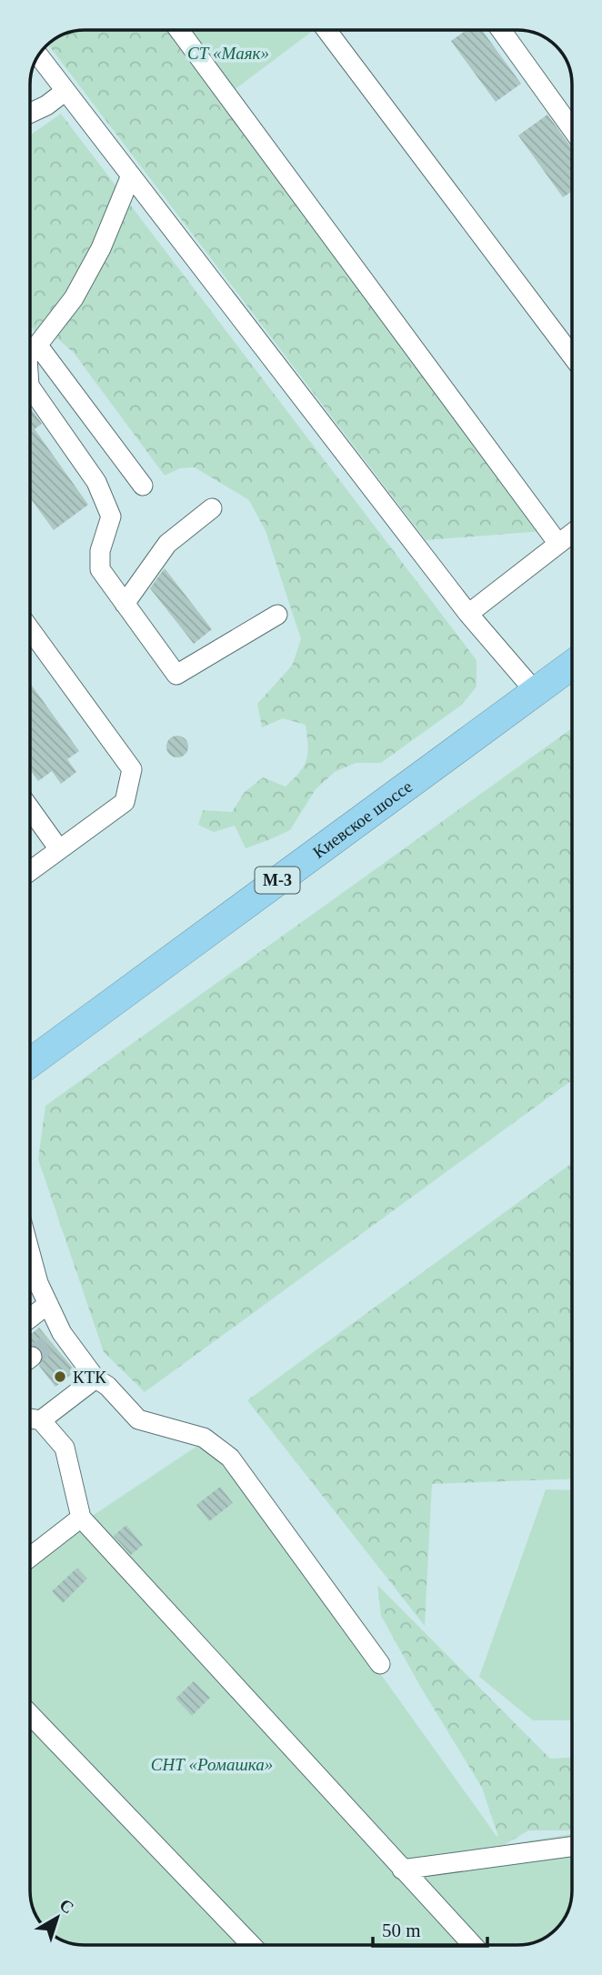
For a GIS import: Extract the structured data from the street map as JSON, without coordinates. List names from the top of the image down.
{
  "streets": {
    "highway": ["Киевское шоссе", "М-3"]
  },
  "parks": ["СТ «Маяк»", "СНТ «Ромашка»"],
  "places": ["КТК"],
  "scale_bar": "50 m",
  "north": "top right"
}
